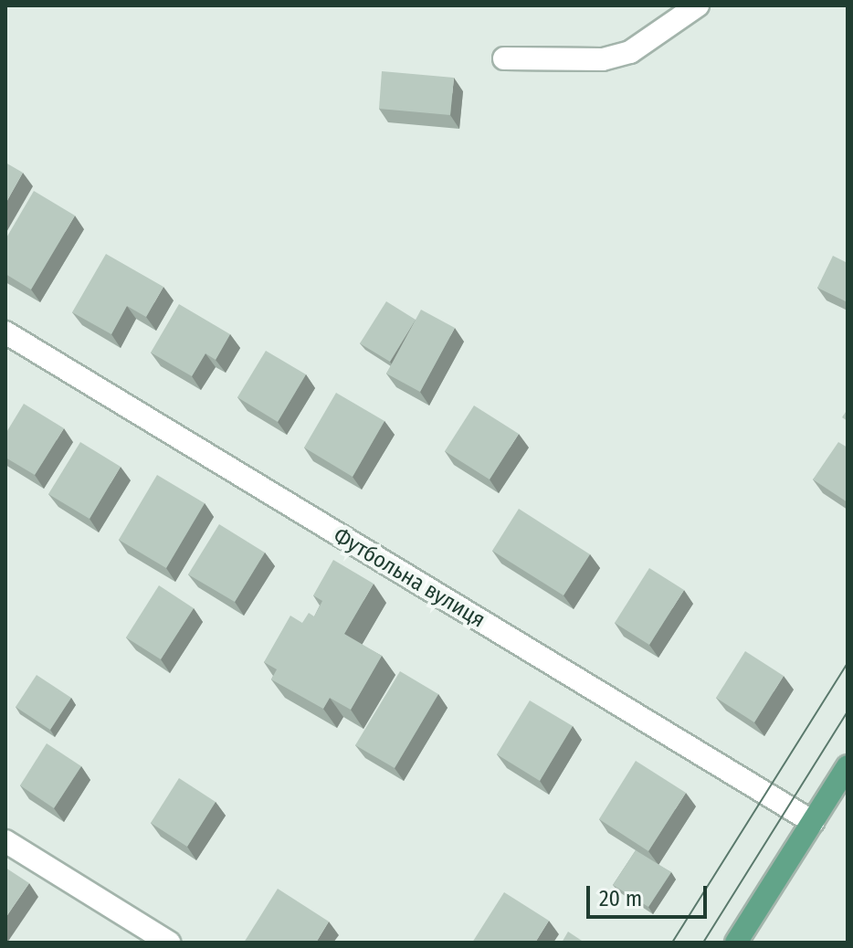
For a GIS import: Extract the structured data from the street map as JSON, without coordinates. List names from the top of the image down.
{
  "streets": {
    "street": ["Футбольна вулиця"]
  },
  "scale_bar": "20 m"
}
